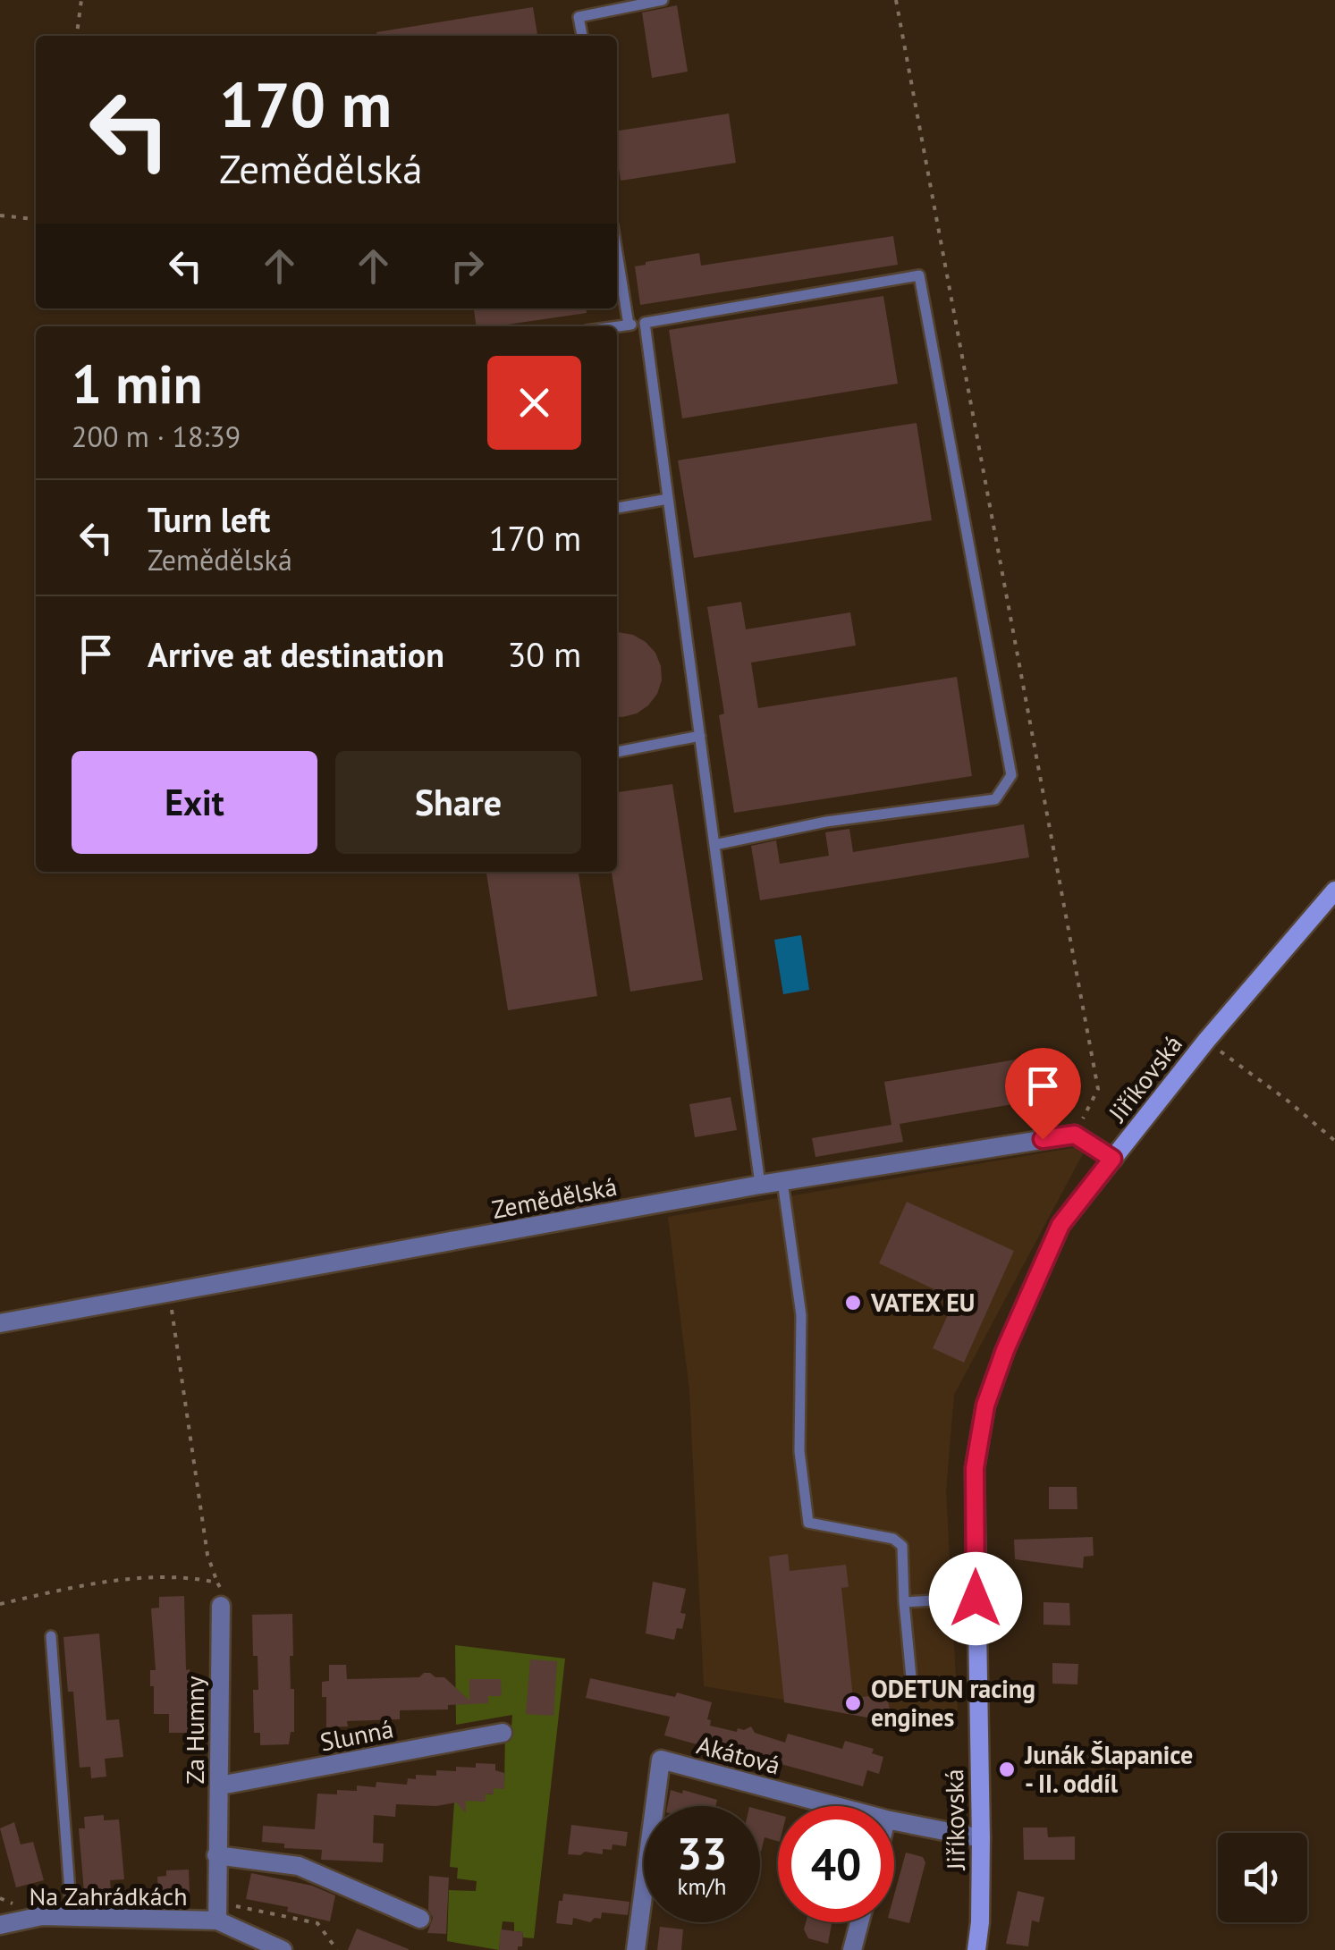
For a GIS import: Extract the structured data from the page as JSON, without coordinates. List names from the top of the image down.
{
  "streets": {
    "street": [
      "Jiříkovská",
      "Zemědělská",
      "Za Humny",
      "Slunná",
      "Akátová",
      "Na Zahrádkách"
    ]
  },
  "crossings": [
    ["Jiříkovská", "Akátová"],
    ["Za Humny", "Slunná"],
    ["Za Humny", "Na Zahrádkách"]
  ],
  "places": ["VATEX EU", "ODETUN racing engines", "Junák Šlapanice - II. oddíl"],
  "page": {
    "turn": ["170 m", "Zemědělská"],
    "heading": ["1 min", "200 m · 18:39"],
    "list": [
      {
        "name": "Turn left",
        "note": "Zemědělská",
        "value": "170 m"
      },
      {
        "name": "Arrive at destination",
        "value": "30 m"
      }
    ],
    "buttons": ["Exit", "Share"],
    "speed": "33 km/h",
    "limit": "40"
  }
}
